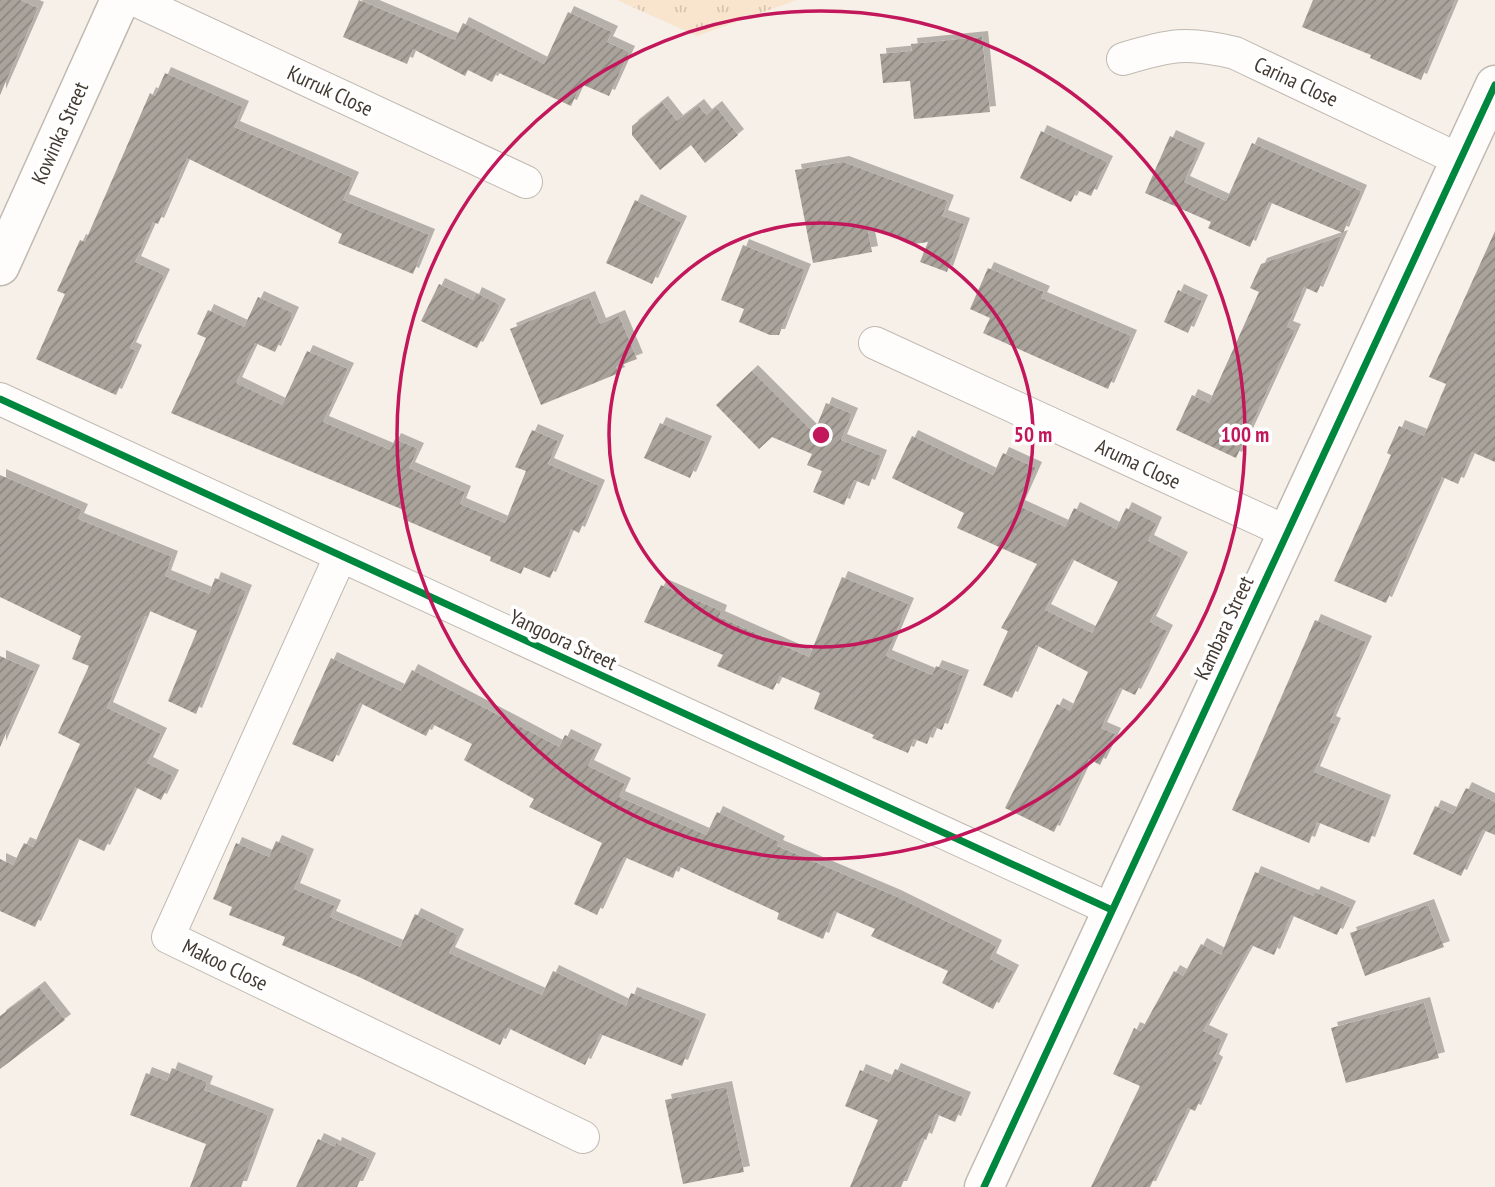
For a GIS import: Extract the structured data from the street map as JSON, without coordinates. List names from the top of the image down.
{
  "streets": {
    "street": [
      "Carina Close",
      "Kurruk Close",
      "Kowinka Street",
      "Aruma Close",
      "Kambara Street",
      "Yangoora Street",
      "Makoo Close"
    ]
  },
  "crossings": [
    ["Carina Close", "Kambara Street"],
    ["Aruma Close", "Kambara Street"],
    ["Kambara Street", "Yangoora Street"],
    ["Yangoora Street", "Makoo Close"]
  ],
  "rings": ["50 m", "100 m"]
}
